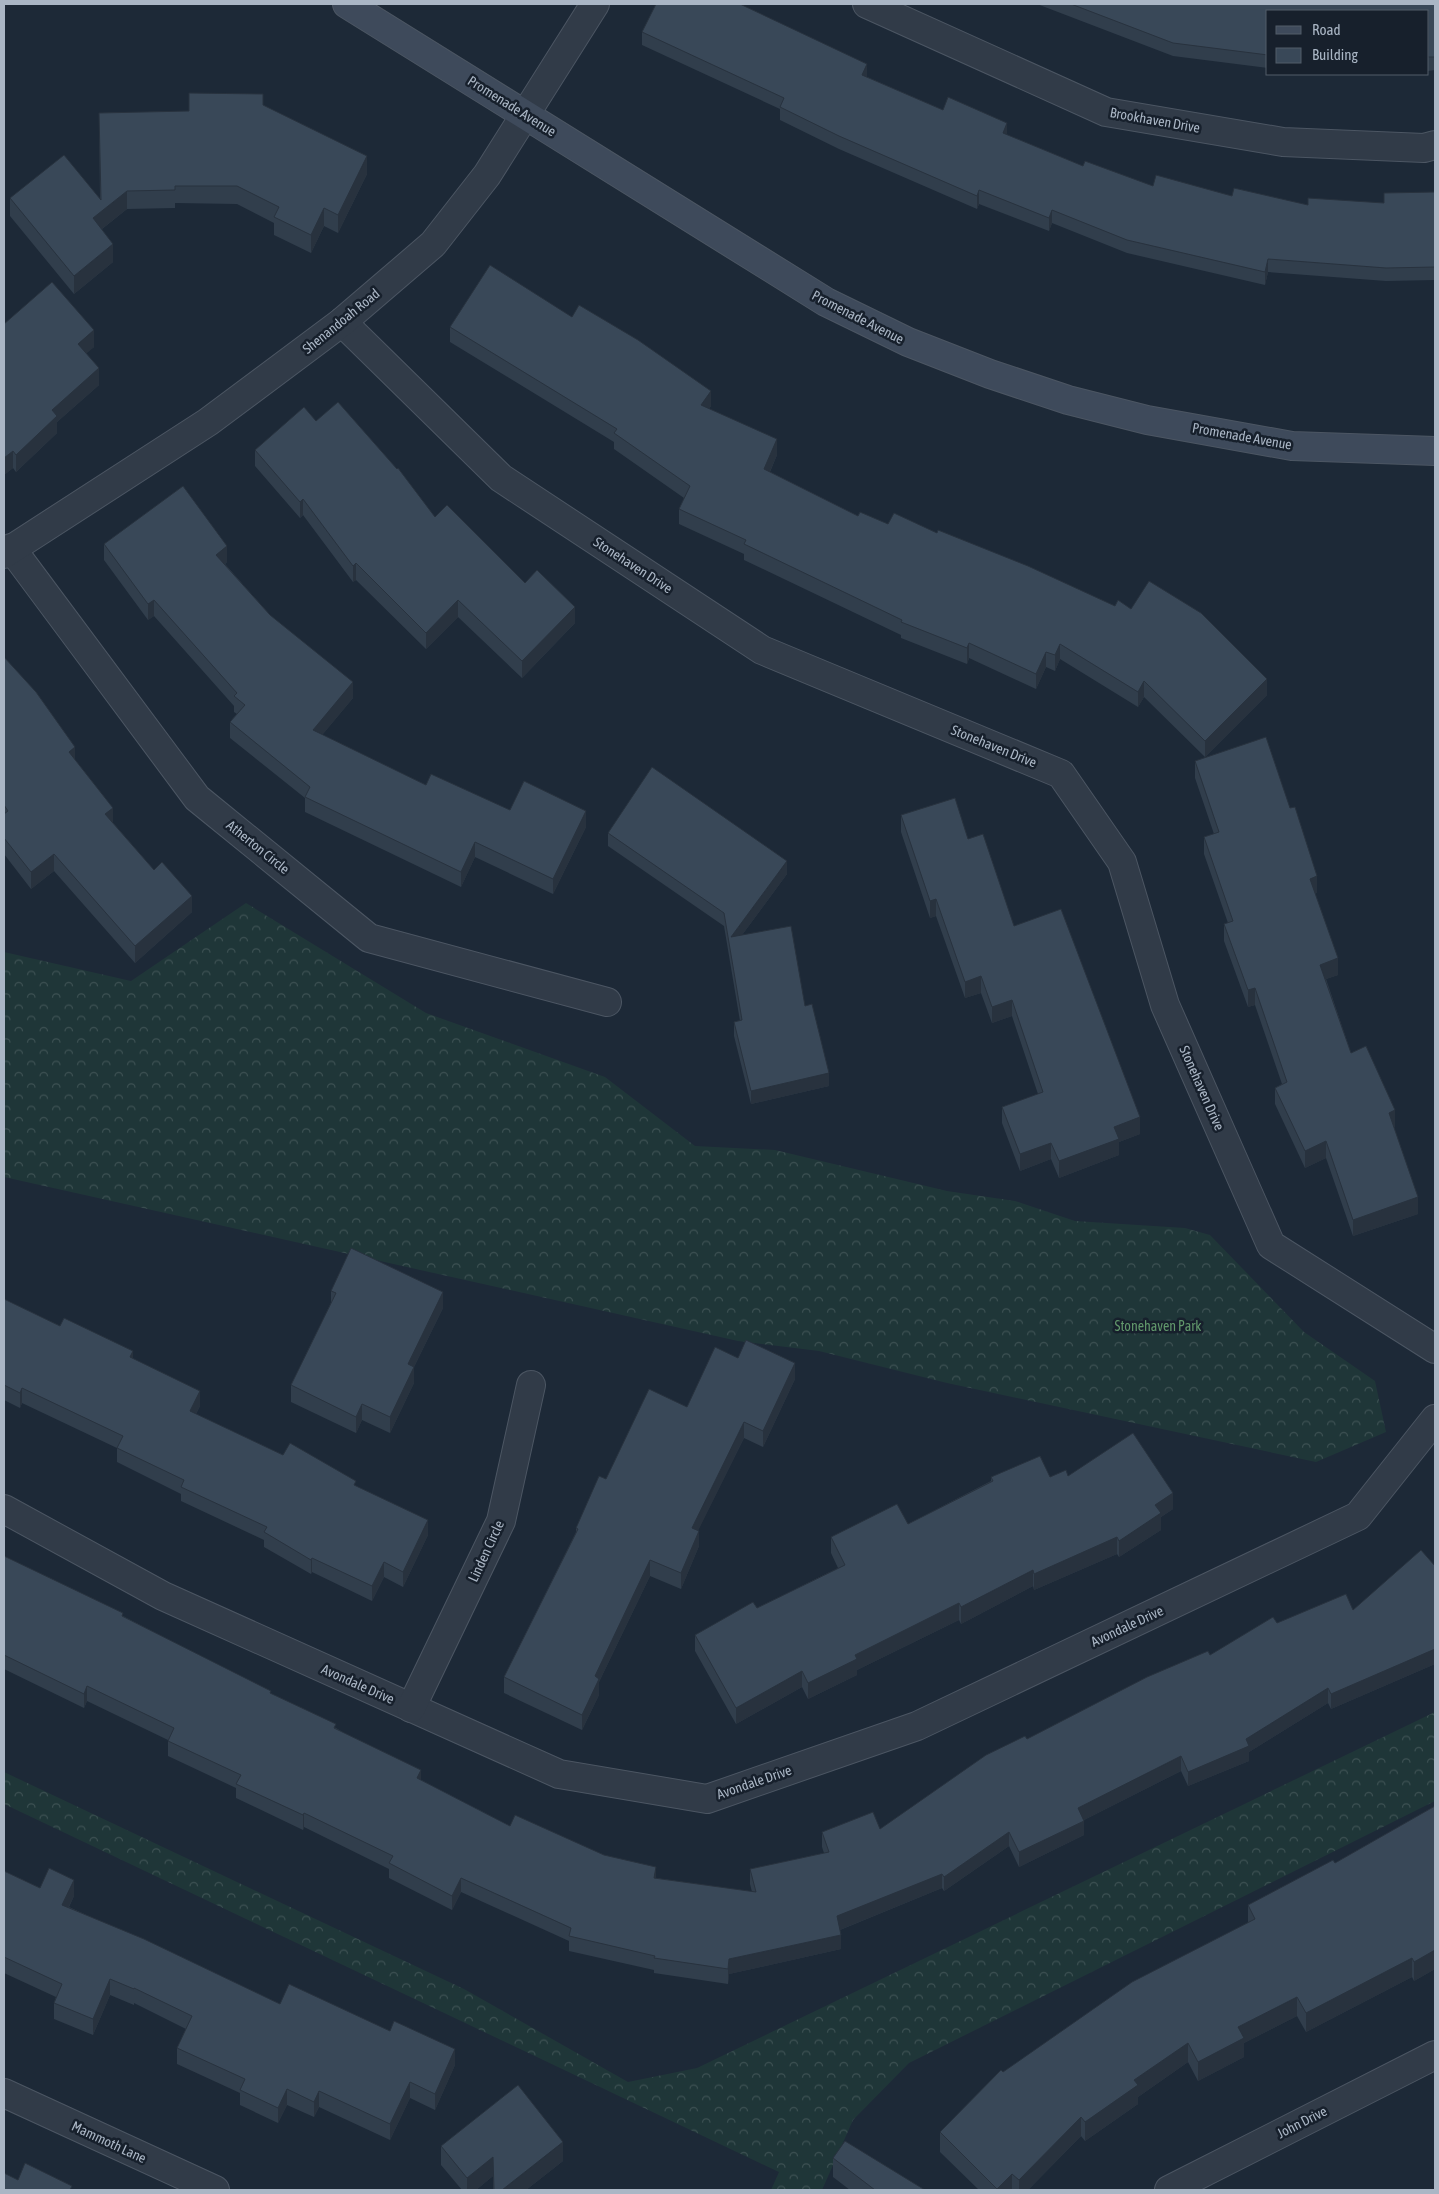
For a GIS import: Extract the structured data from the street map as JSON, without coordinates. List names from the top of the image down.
{
  "streets": {
    "main road": ["Promenade Avenue"],
    "street": [
      "Brookhaven Drive",
      "Shenandoah Road",
      "Stonehaven Drive",
      "Atherton Circle",
      "Linden Circle",
      "Avondale Drive",
      "John Drive",
      "Mammoth Lane"
    ]
  },
  "crossings": [
    ["Promenade Avenue", "Shenandoah Road"],
    ["Shenandoah Road", "Stonehaven Drive"],
    ["Shenandoah Road", "Atherton Circle"],
    ["Linden Circle", "Avondale Drive"]
  ],
  "parks": ["Stonehaven Park"],
  "legend": ["Road", "Building"]
}
